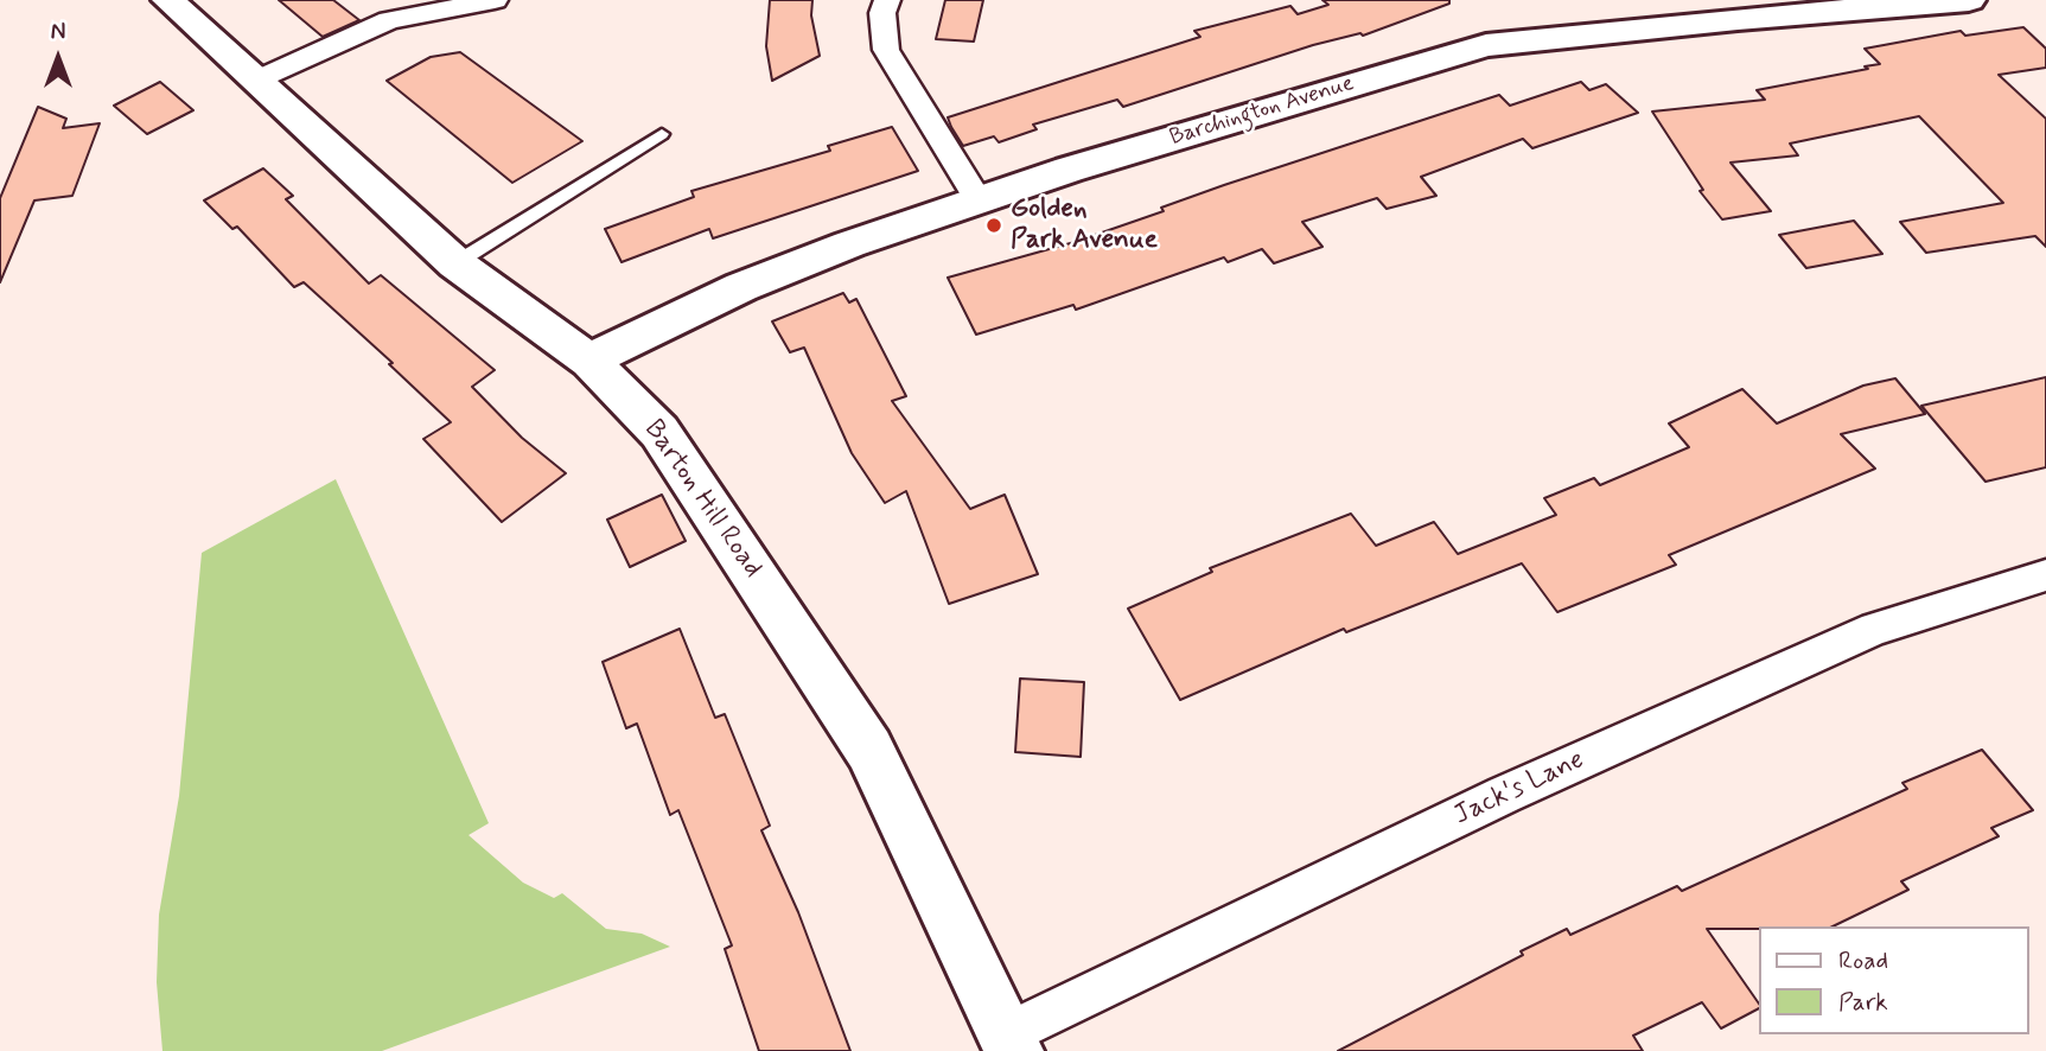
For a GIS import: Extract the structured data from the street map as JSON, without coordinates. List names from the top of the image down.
{
  "streets": {
    "street": ["Barchington Avenue", "Barton Hill Road", "Jack's Lane"]
  },
  "crossings": [
    ["Barchington Avenue", "Barton Hill Road"],
    ["Barton Hill Road", "Jack's Lane"]
  ],
  "places": ["Golden Park Avenue"],
  "legend": ["Road", "Park"],
  "north": "top"
}
